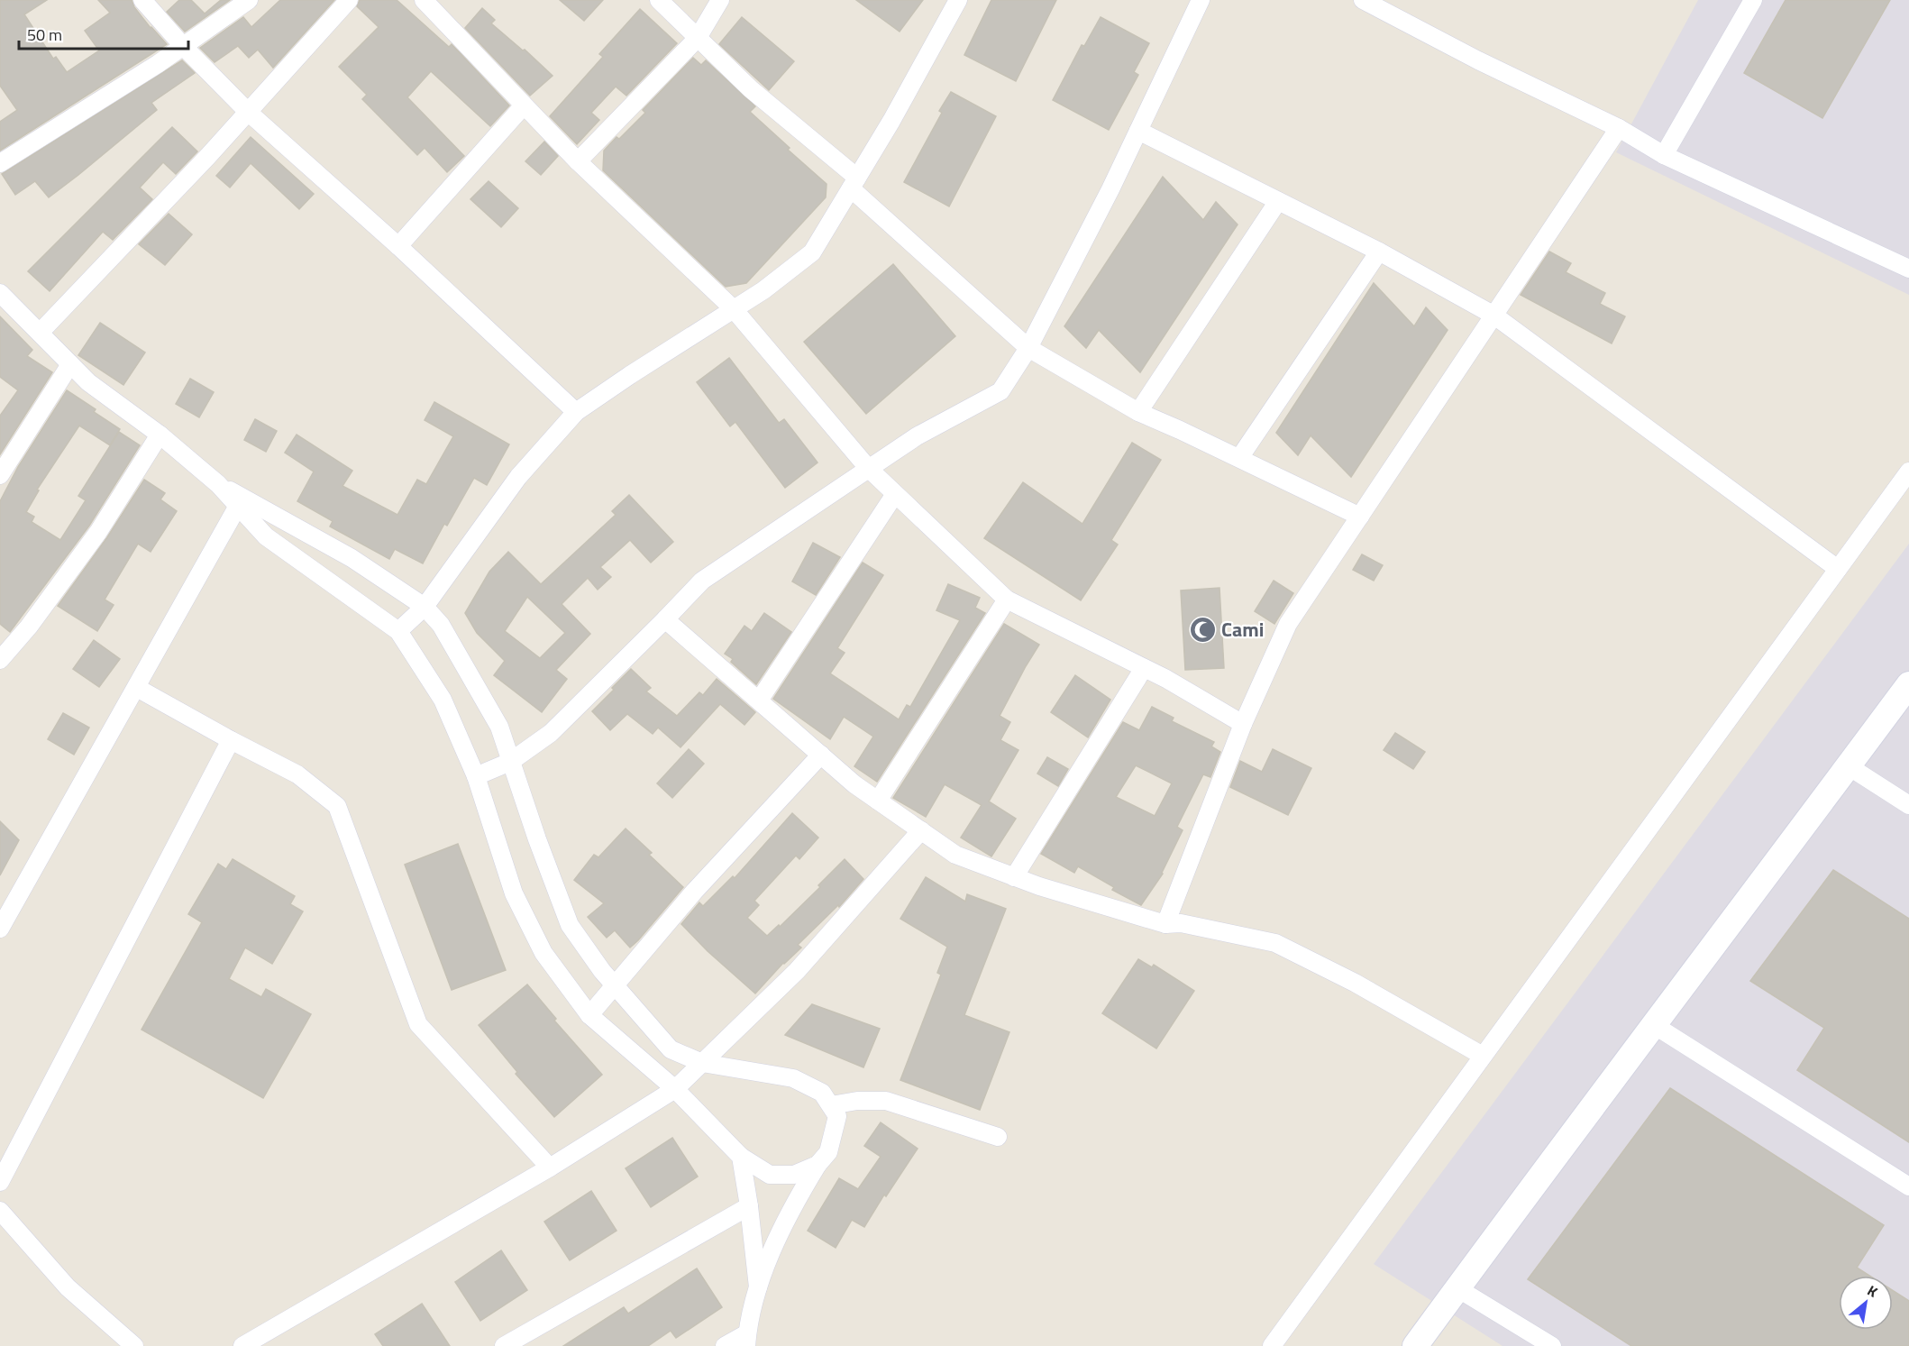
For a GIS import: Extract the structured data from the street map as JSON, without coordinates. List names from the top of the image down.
{
  "places": {
    "mosque": ["Cami"]
  },
  "scale_bar": "50 m",
  "north": "top right"
}
